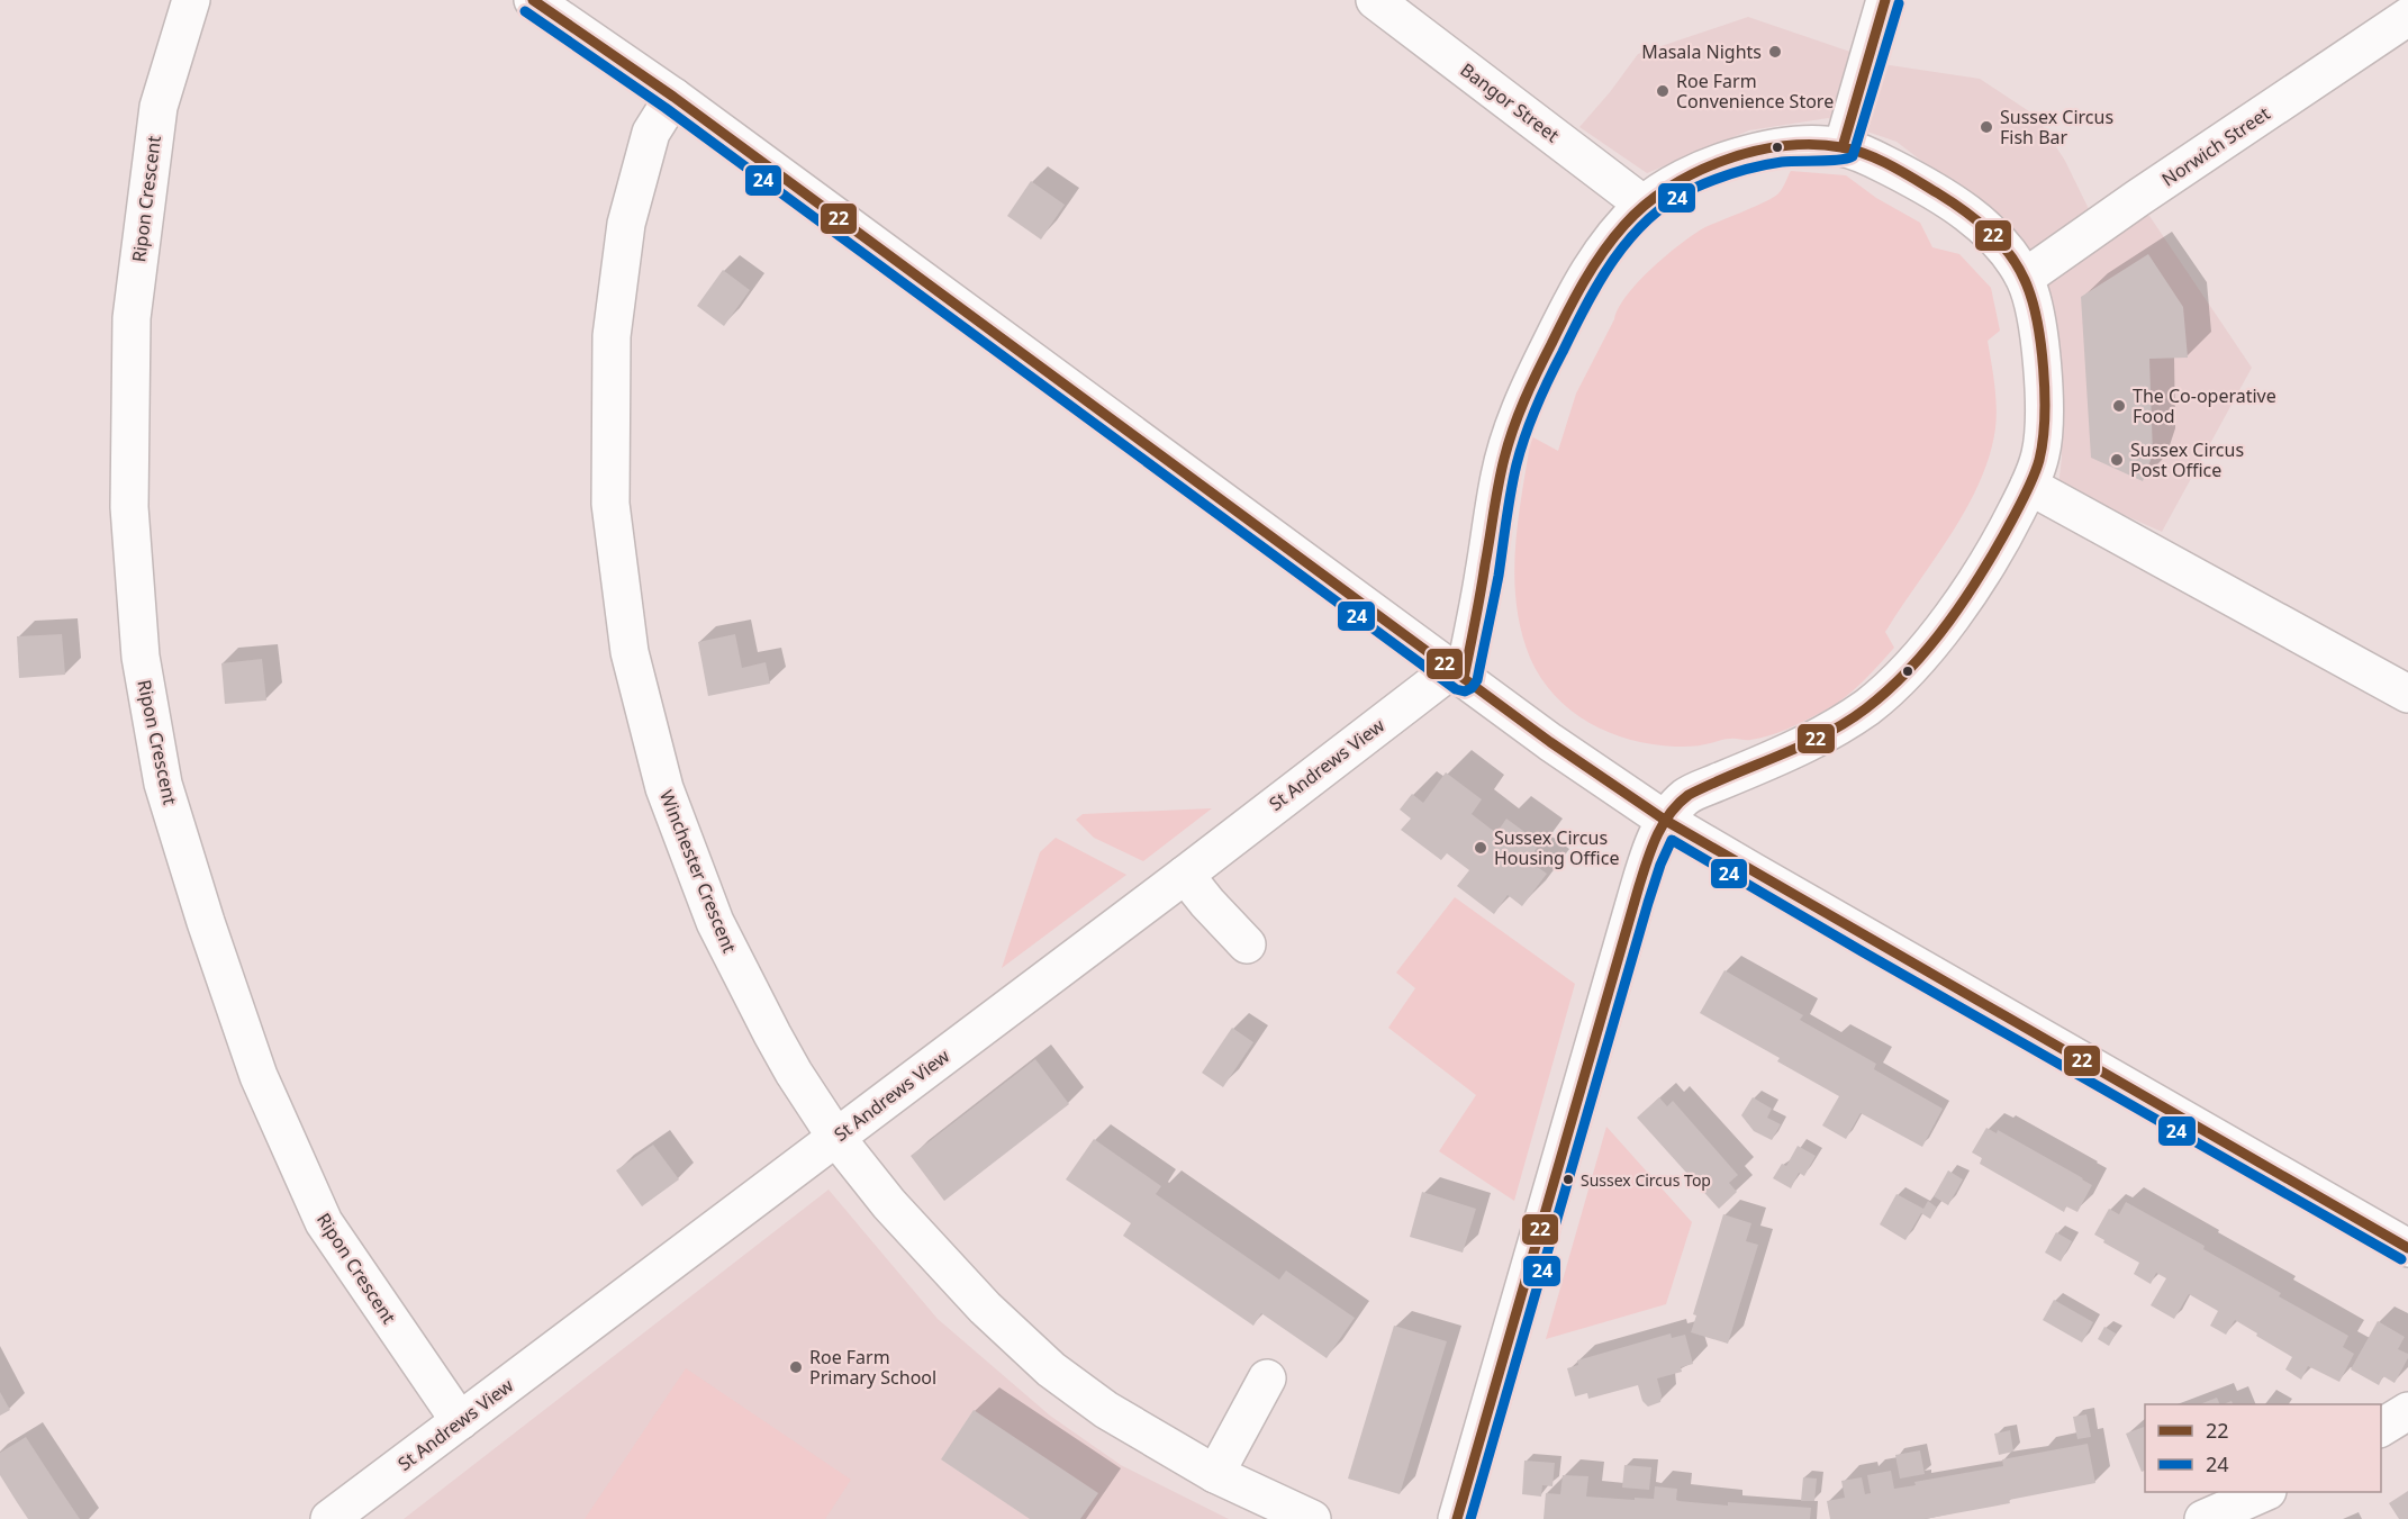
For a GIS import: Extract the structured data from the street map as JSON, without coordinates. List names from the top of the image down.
{
  "streets": {
    "street": [
      "Bangor Street",
      "Norwich Street",
      "Ripon Crescent",
      "St Andrews View",
      "Winchester Crescent"
    ]
  },
  "crossings": [
    ["Ripon Crescent", "St Andrews View"],
    ["St Andrews View", "Winchester Crescent"]
  ],
  "places": [
    "Masala Nights",
    "Roe Farm Convenience Store",
    "Sussex Circus Fish Bar",
    "The Co-operative Food",
    "Sussex Circus Post Office",
    "Sussex Circus Housing Office",
    "Sussex Circus Top",
    "Roe Farm Primary School"
  ],
  "lines": ["transit line 22", "transit line 24"],
  "legend": ["22", "24"]
}
